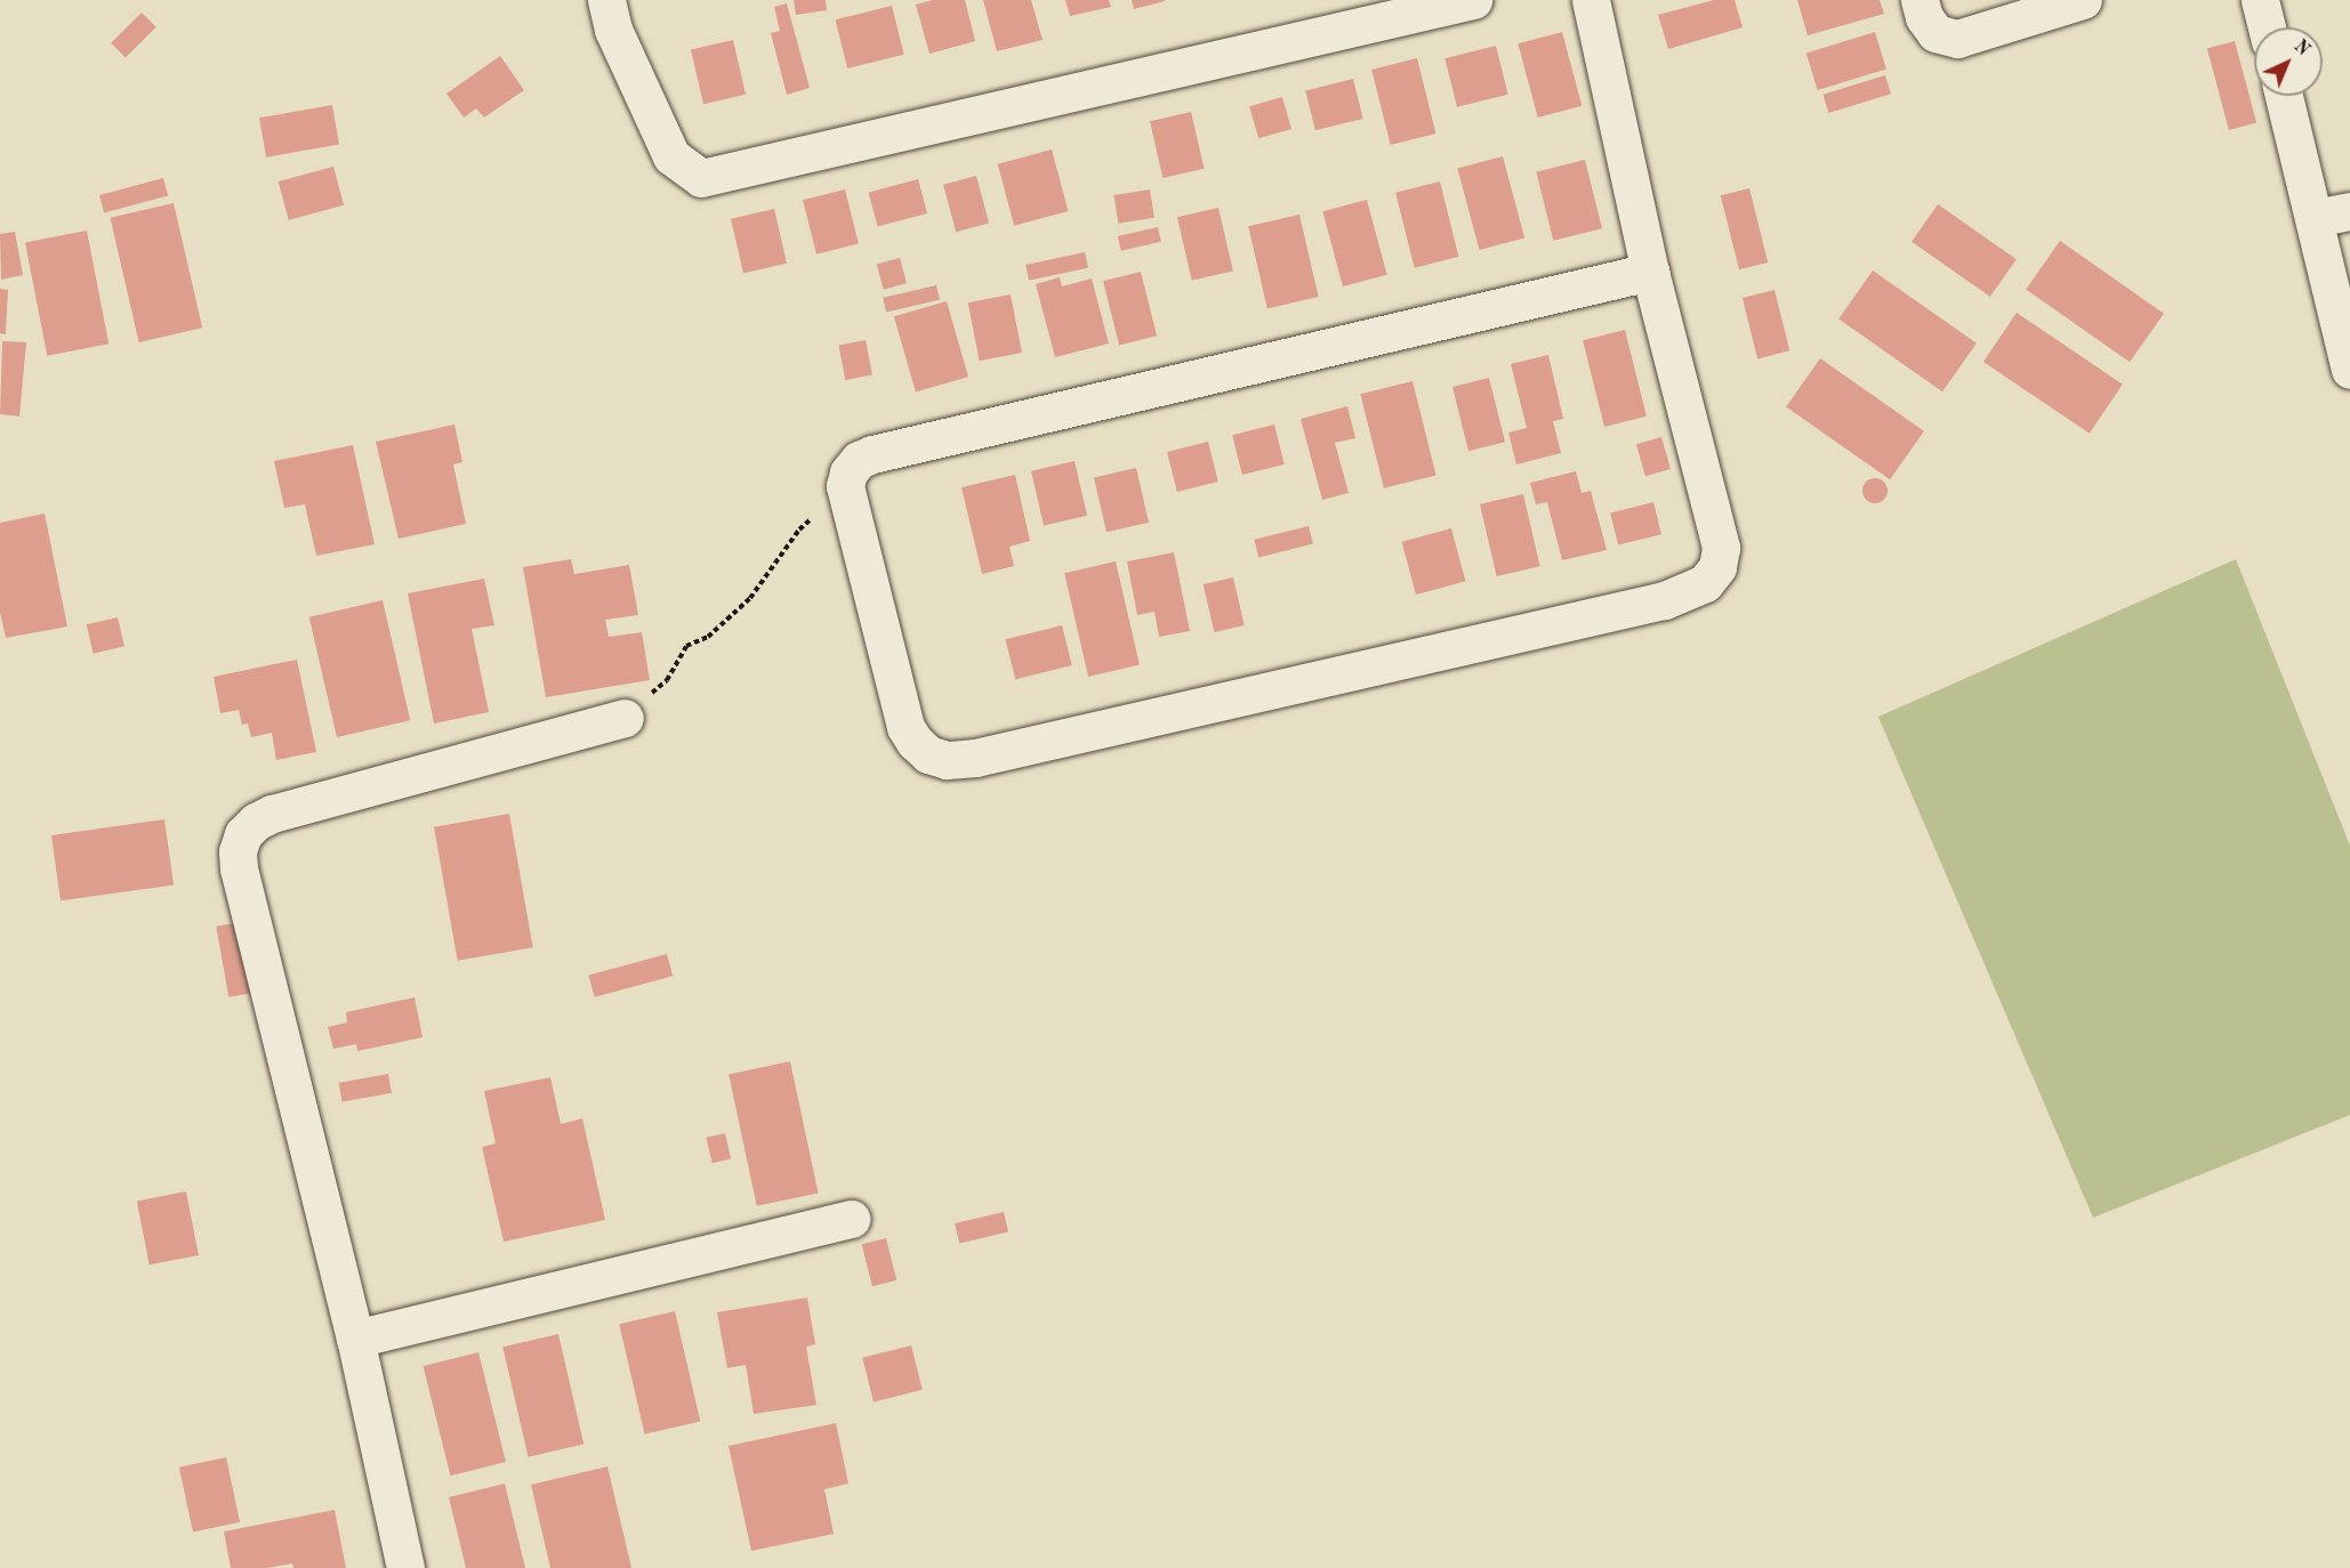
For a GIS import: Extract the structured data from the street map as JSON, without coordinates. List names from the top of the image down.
{
  "north": "top right"
}
